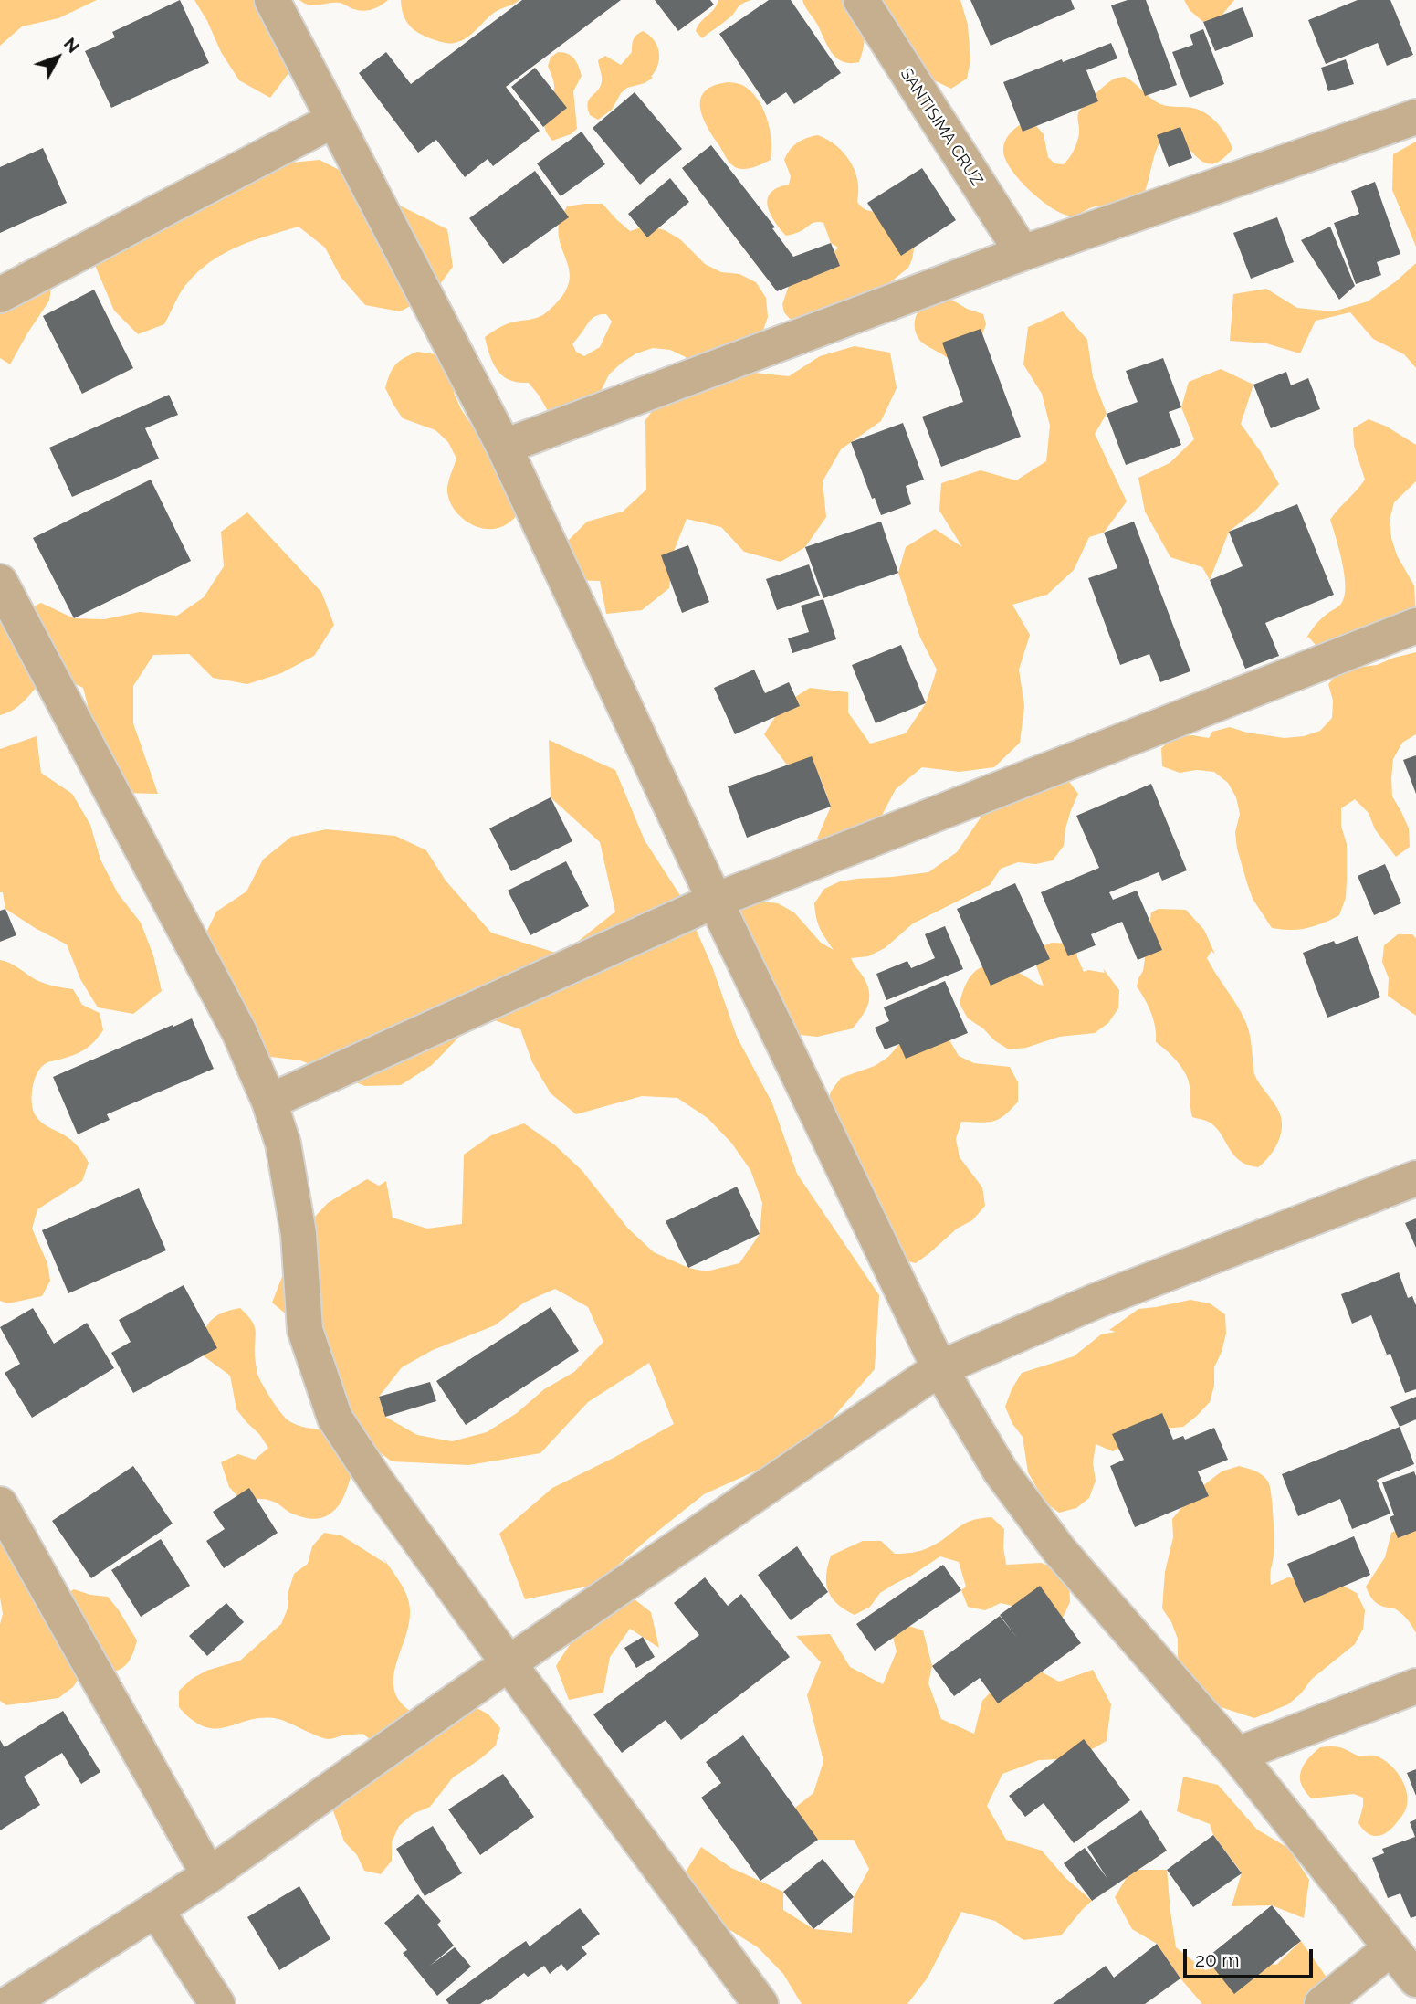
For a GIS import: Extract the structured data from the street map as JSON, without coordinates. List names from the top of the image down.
{
  "streets": {
    "street": ["SANTISIMA CRUZ"]
  },
  "scale_bar": "20 m",
  "north": "top right"
}
